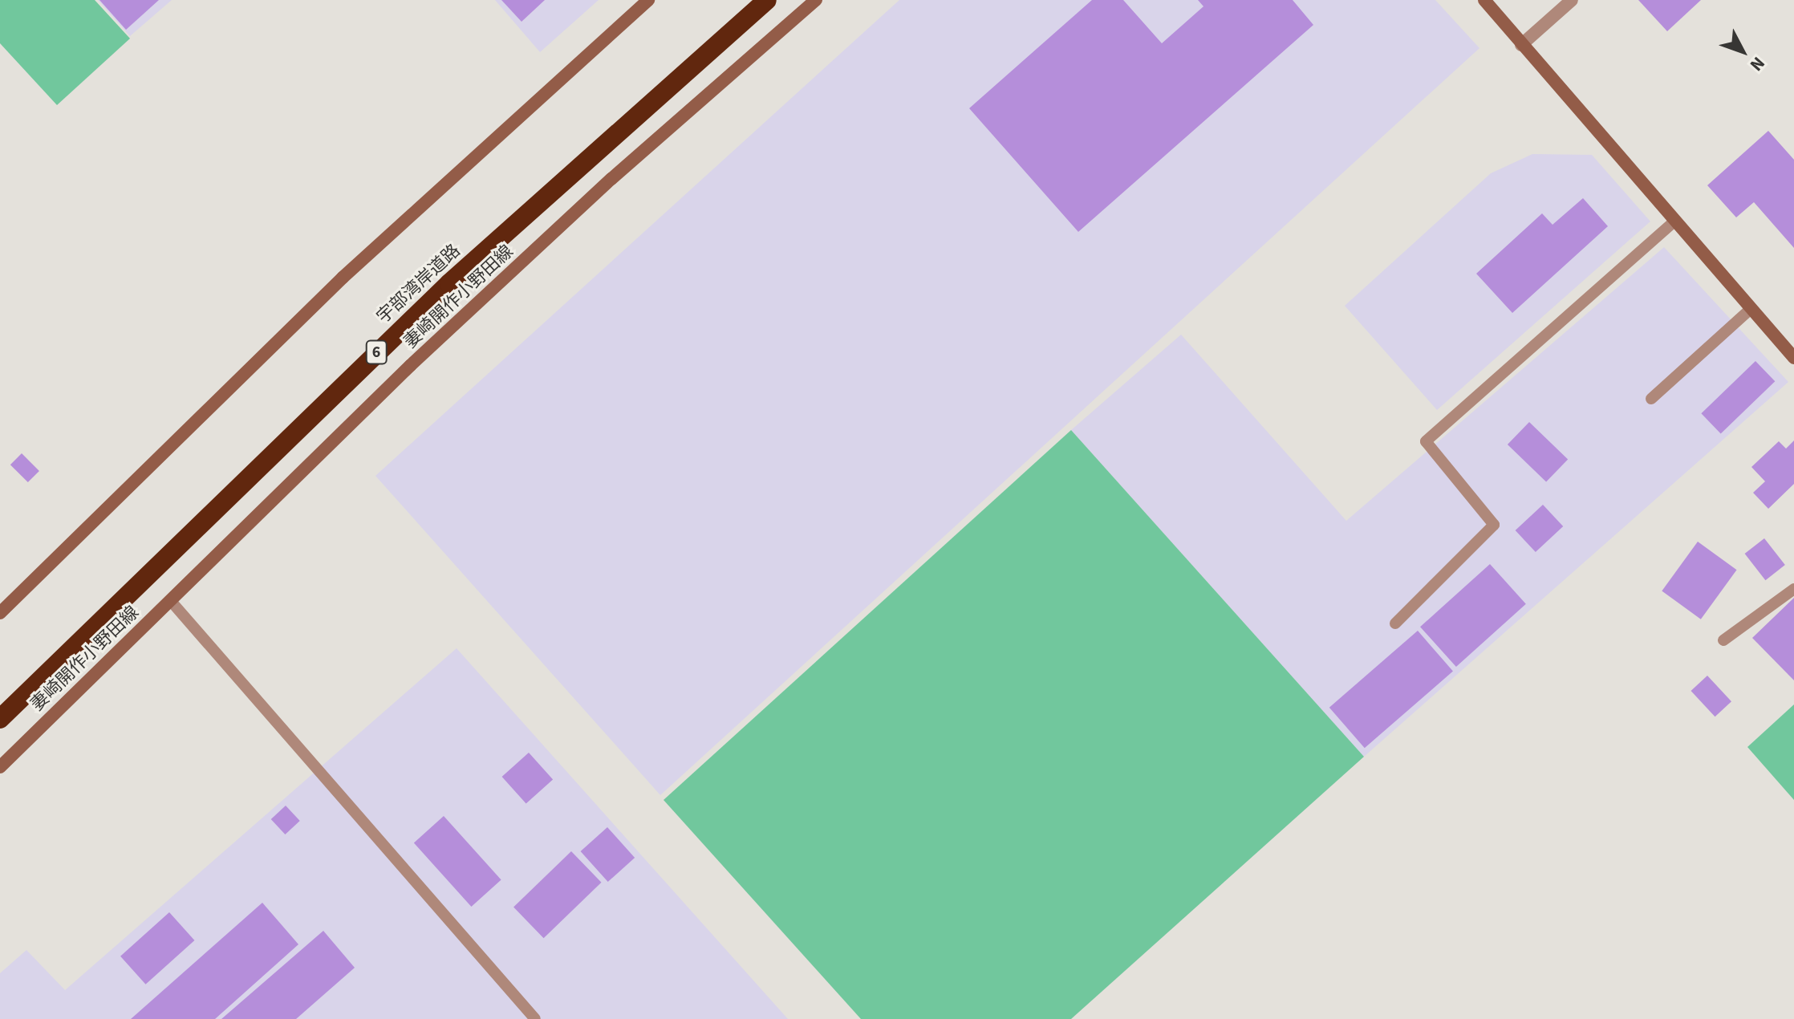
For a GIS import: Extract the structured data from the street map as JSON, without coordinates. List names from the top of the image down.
{
  "streets": {
    "highway": ["宇部湾岸道路", "6"],
    "main road": ["妻崎開作小野田線"]
  },
  "north": "bottom right"
}
